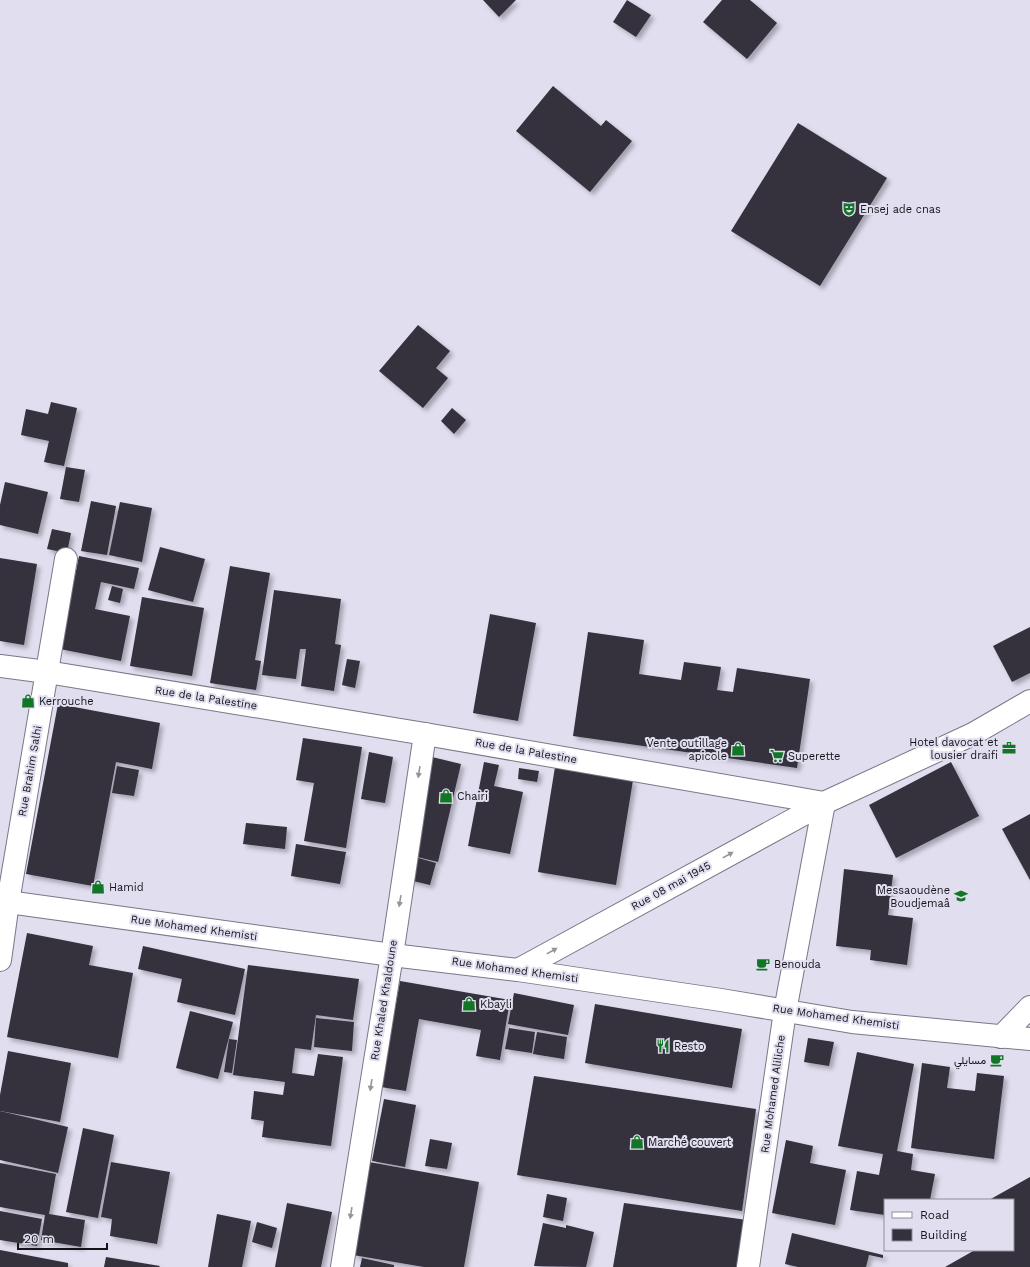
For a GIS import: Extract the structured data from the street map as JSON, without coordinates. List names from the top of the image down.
{
  "streets": {
    "street": [
      "Rue de la Palestine",
      "Rue Brahim Salhi",
      "Rue 08 mai 1945",
      "Rue Mohamed Khemisti",
      "Rue Khaled Khaldoune",
      "Rue Mohamed Aliliche"
    ]
  },
  "crossings": [
    ["Rue de la Palestine", "Rue Brahim Salhi"],
    ["Rue de la Palestine", "Rue 08 mai 1945"],
    ["Rue de la Palestine", "Rue Khaled Khaldoune"],
    ["Rue de la Palestine", "Rue Mohamed Aliliche"],
    ["Rue Brahim Salhi", "Rue Mohamed Khemisti"],
    ["Rue 08 mai 1945", "Rue Mohamed Khemisti"],
    ["Rue 08 mai 1945", "Rue Mohamed Aliliche"],
    ["Rue Mohamed Khemisti", "Rue Khaled Khaldoune"],
    ["Rue Mohamed Khemisti", "Rue Mohamed Aliliche"]
  ],
  "one_way": ["Rue 08 mai 1945", "Rue Khaled Khaldoune"],
  "places": {
    "theatre": ["Ensej ade cnas"],
    "shop": [
      "Kerrouche",
      "Vente outillage apicole",
      "Chairi",
      "Hamid",
      "Kbayli",
      "Marché couvert"
    ],
    "office": ["Hotel davocat et lousier draifi"],
    "supermarket": ["Superette"],
    "school or university": ["Messaoudène Boudjemaâ"],
    "cafe": ["Benouda", "مسايلي"],
    "restaurant": ["Resto"]
  },
  "legend": ["Road", "Building"],
  "scale_bar": "20 m"
}
